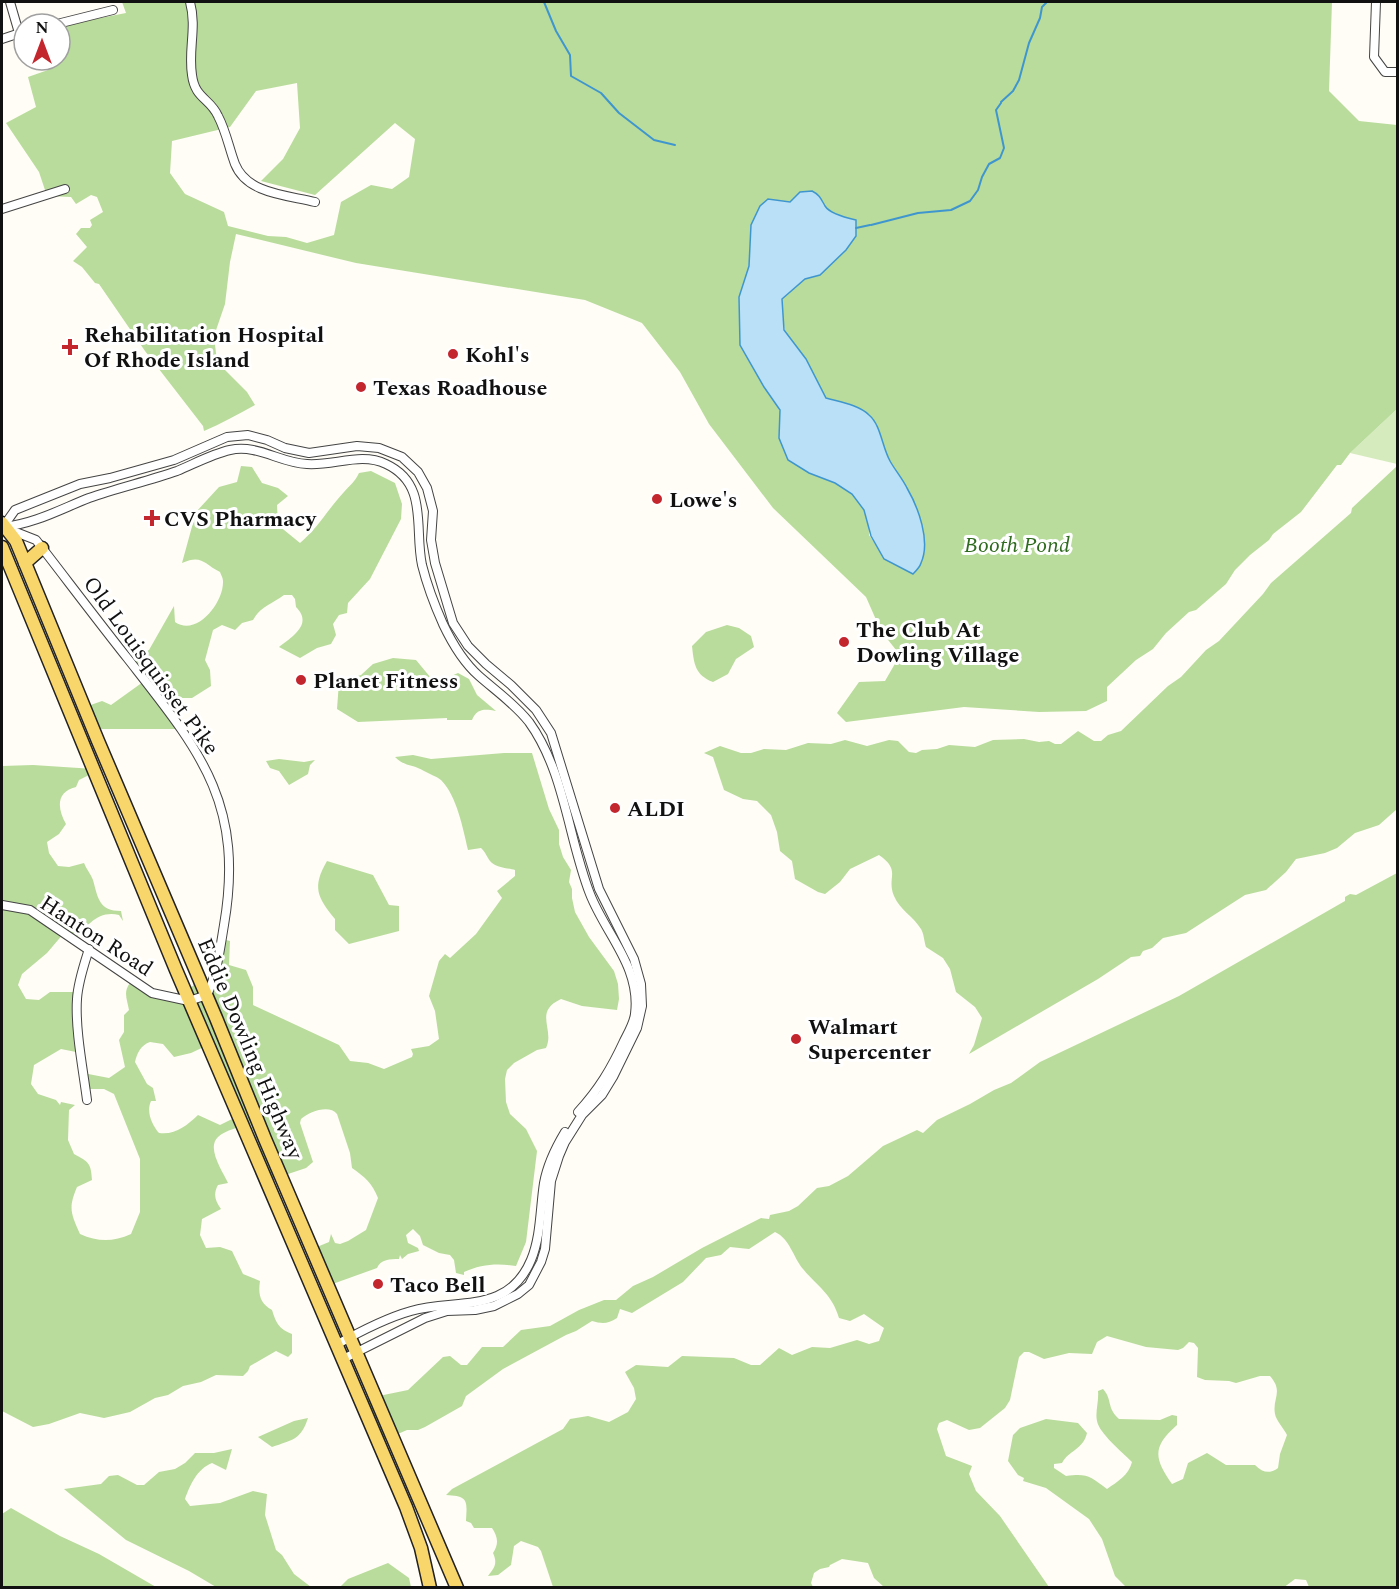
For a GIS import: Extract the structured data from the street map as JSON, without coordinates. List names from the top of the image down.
{
  "streets": {
    "main road": ["Eddie Dowling Highway"],
    "street": ["Old Louisquisset Pike", "Hanton Road"]
  },
  "crossings": [
    ["Old Louisquisset Pike", "Eddie Dowling Highway"],
    ["Hanton Road", "Eddie Dowling Highway"]
  ],
  "parks": ["Booth Pond"],
  "places": {
    "health": ["Rehabilitation Hospital Of Rhode Island", "CVS Pharmacy"],
    "other": [
      "Kohl's",
      "Texas Roadhouse",
      "Lowe's",
      "The Club At Dowling Village",
      "Planet Fitness",
      "ALDI",
      "Walmart Supercenter",
      "Taco Bell"
    ]
  },
  "north": "top"
}
